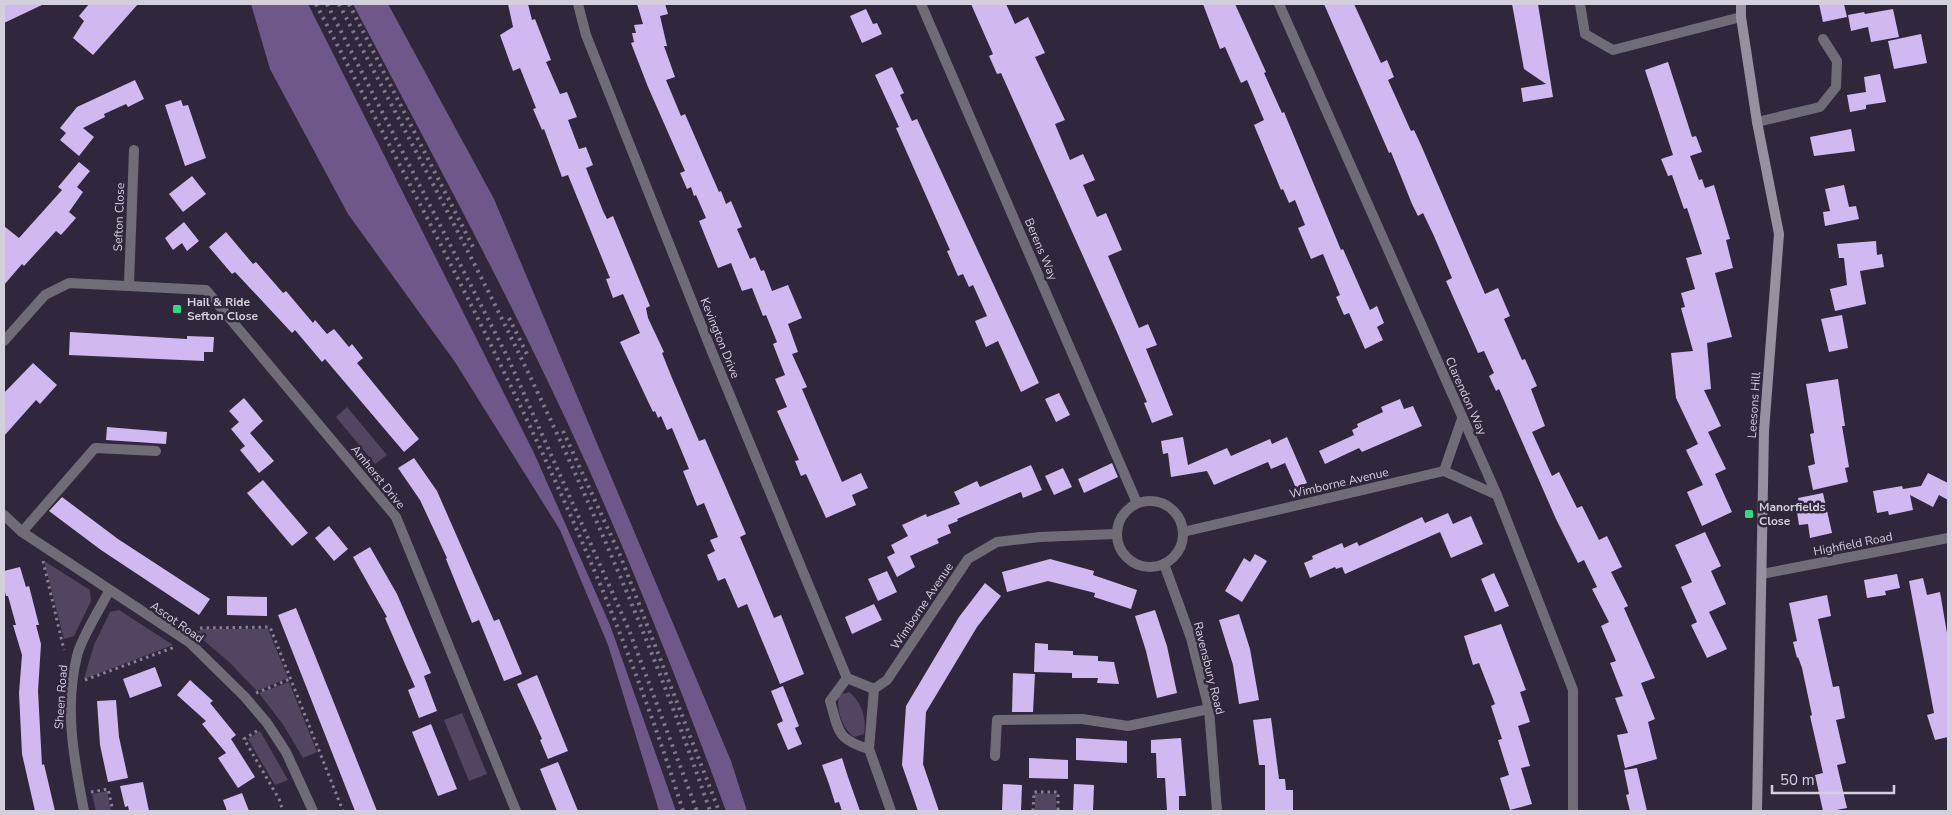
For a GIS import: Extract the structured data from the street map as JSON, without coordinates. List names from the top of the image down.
{
  "streets": {
    "street": [
      "Sefton Close",
      "Berens Way",
      "Kevington Drive",
      "Clarendon Way",
      "Leesons Hill",
      "Amherst Drive",
      "Wimborne Avenue",
      "Highfield Road",
      "Ascot Road",
      "Ravensbury Road",
      "Sheen Road"
    ]
  },
  "crossings": [
    ["Sefton Close", "Amherst Drive"],
    ["Berens Way", "Wimborne Avenue"],
    ["Berens Way", "Ravensbury Road"],
    ["Leesons Hill", "Highfield Road"],
    ["Wimborne Avenue", "Ravensbury Road"],
    ["Ascot Road", "Sheen Road"]
  ],
  "places": {
    "transit": ["Hail & Ride Sefton Close", "Manorfields Close"]
  },
  "scale_bar": "50 m"
}
